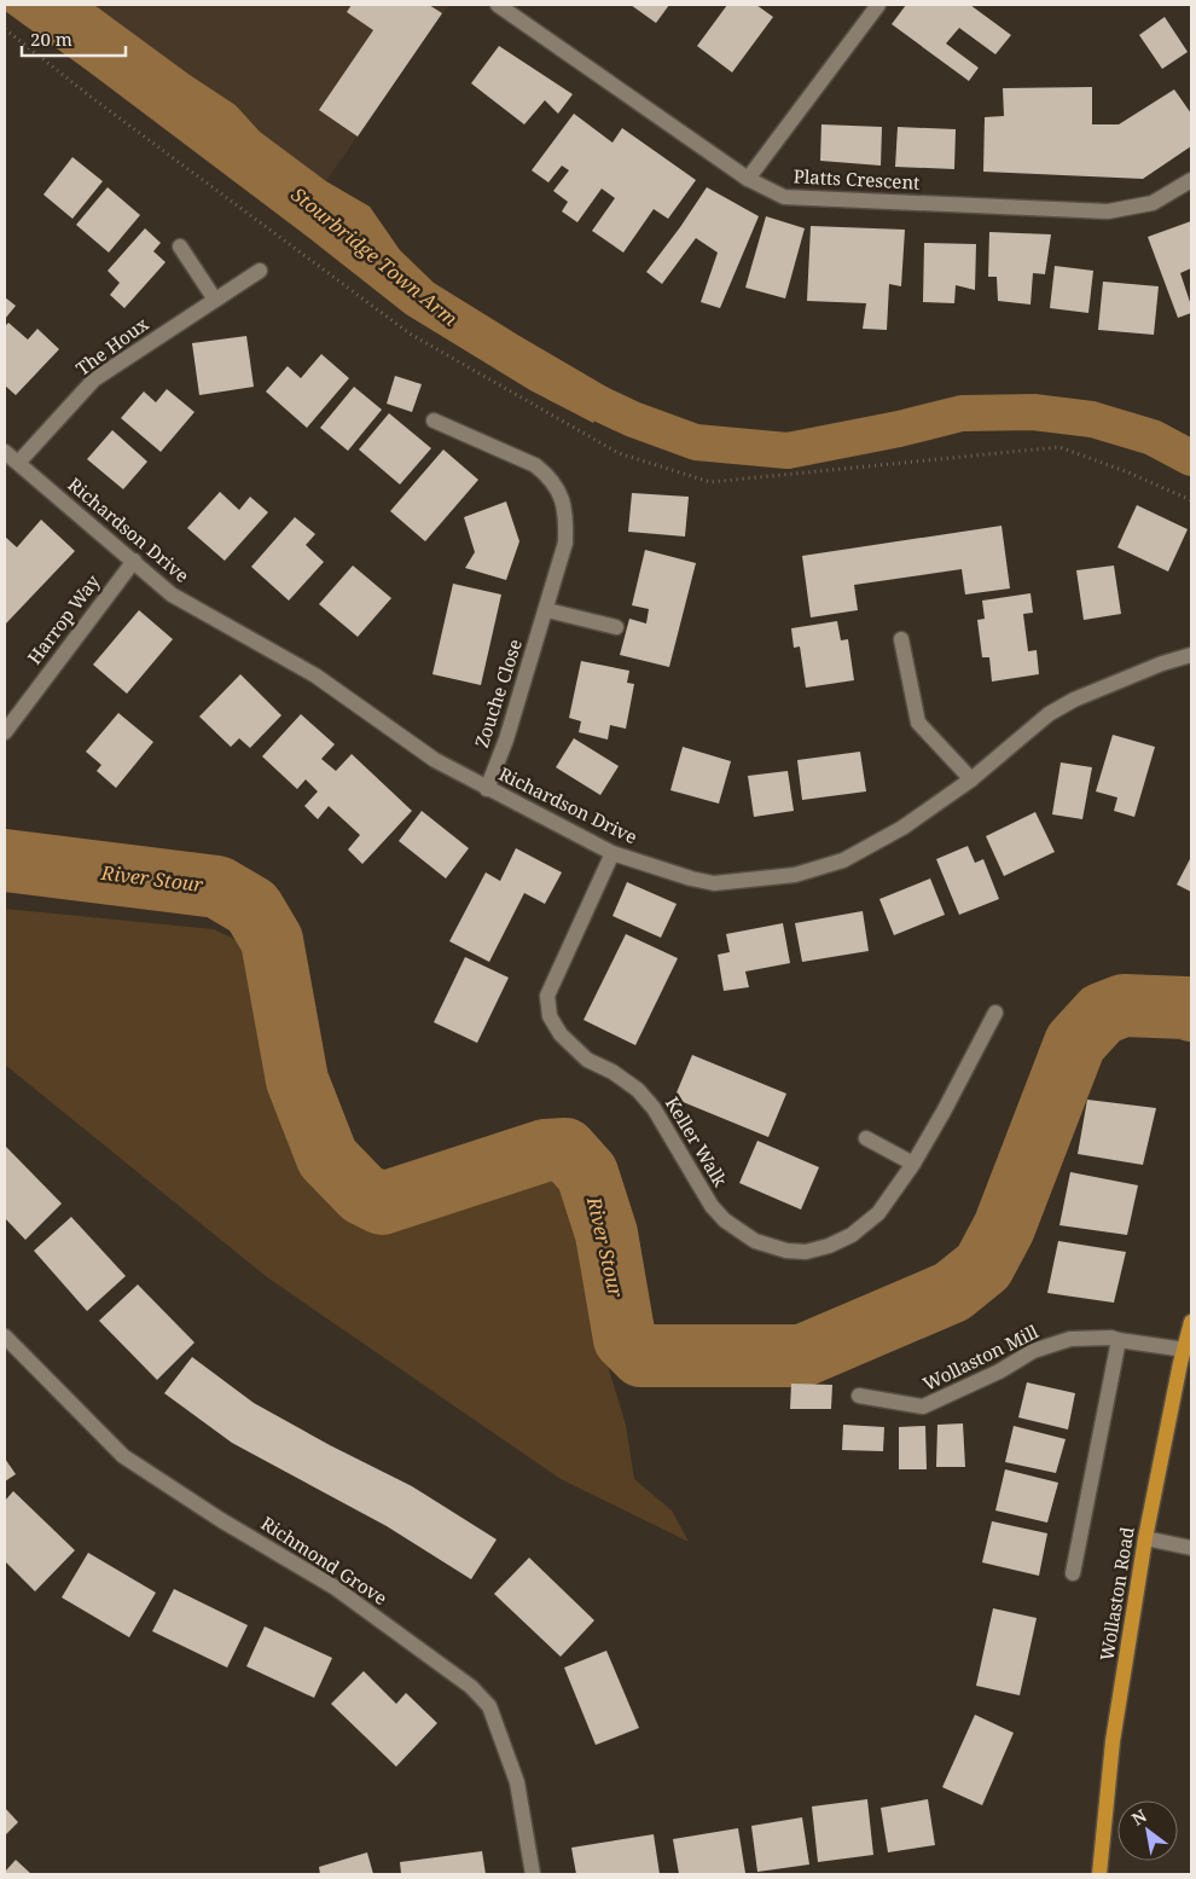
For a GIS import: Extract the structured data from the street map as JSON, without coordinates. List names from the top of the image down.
{
  "streets": {
    "main road": ["Wollaston Road"],
    "street": [
      "Platts Crescent",
      "The Houx",
      "Richardson Drive",
      "Harrop Way",
      "Zouche Close",
      "Keller Walk",
      "Wollaston Mill",
      "Richmond Grove"
    ]
  },
  "crossings": [
    ["The Houx", "Richardson Drive"],
    ["Richardson Drive", "Harrop Way"],
    ["Richardson Drive", "Zouche Close"],
    ["Richardson Drive", "Keller Walk"],
    ["Wollaston Mill", "Wollaston Road"]
  ],
  "water": ["Stourbridge Town Arm", "River Stour"],
  "scale_bar": "20 m",
  "north": "top left"
}
